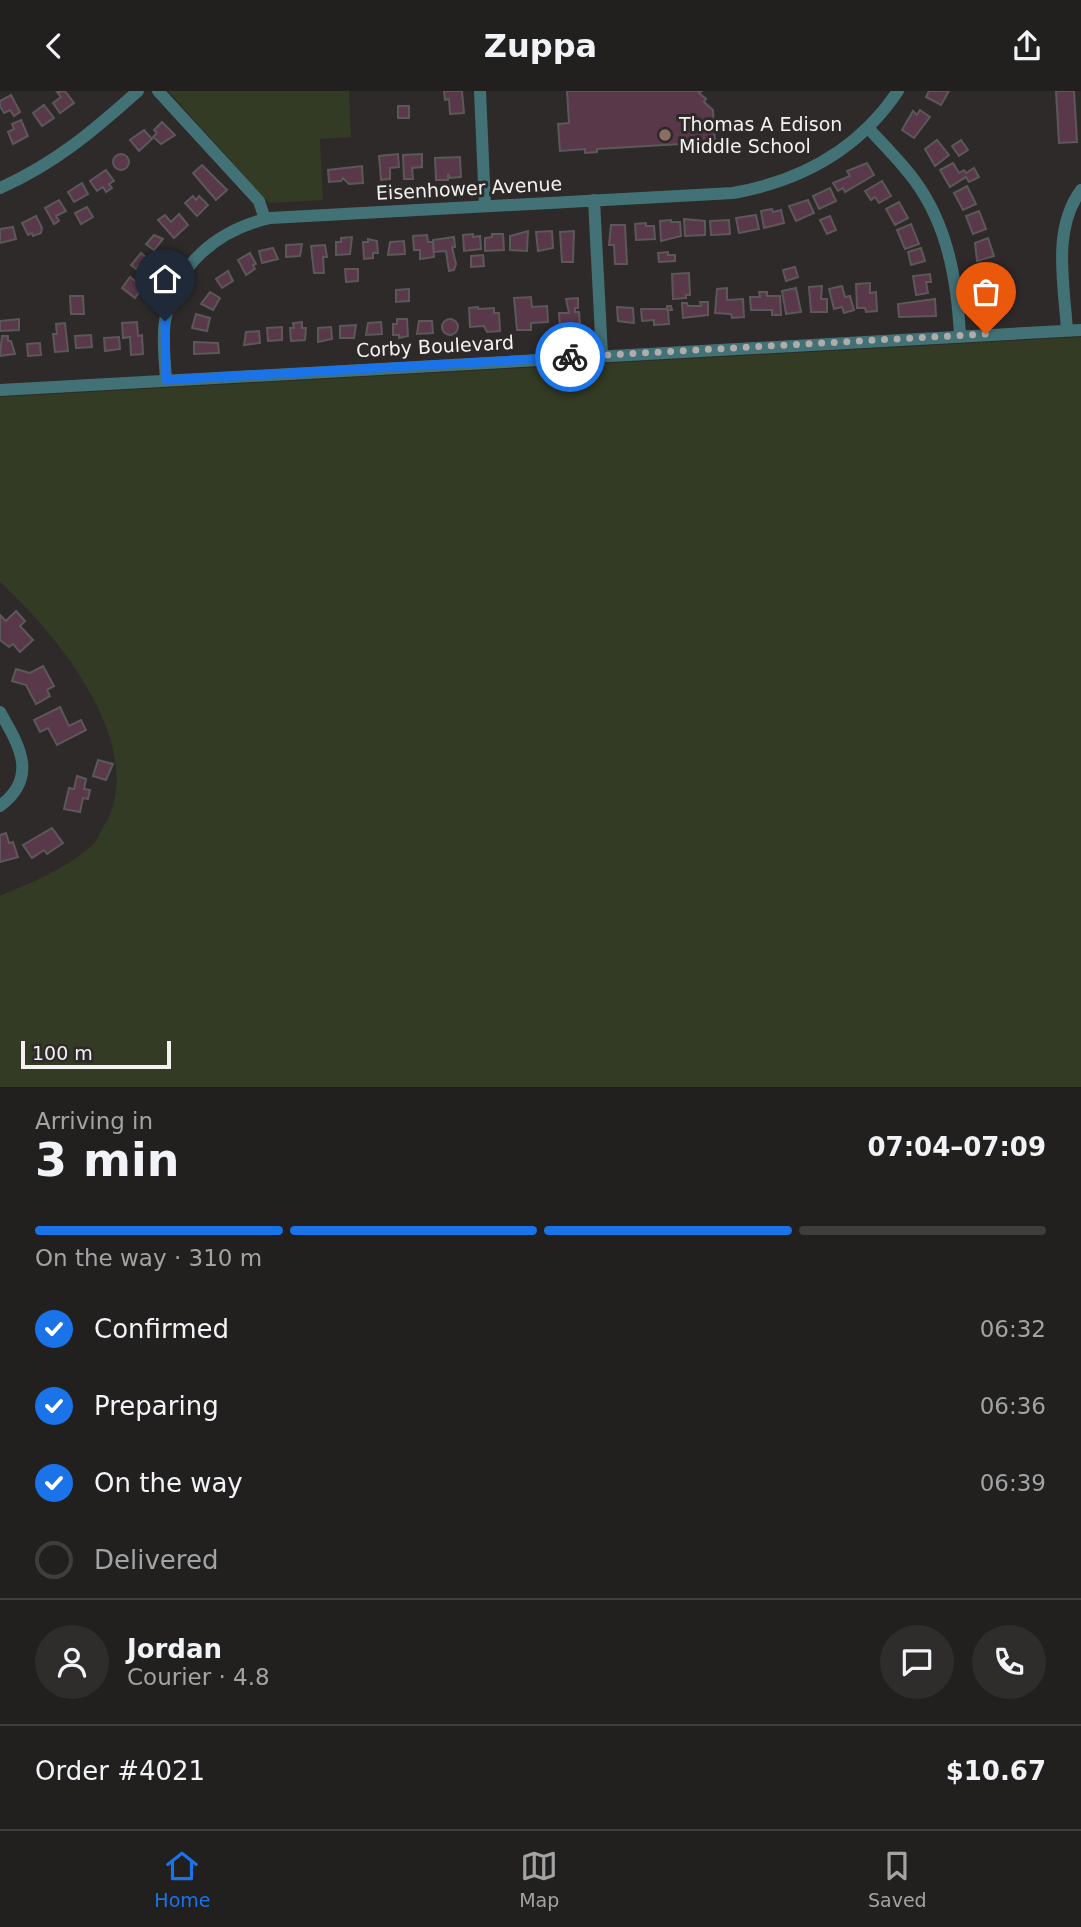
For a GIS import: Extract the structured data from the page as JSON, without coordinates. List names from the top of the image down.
{
  "streets": {
    "street": ["Eisenhower Avenue", "Corby Boulevard"]
  },
  "crossings": [
    ["Eisenhower Avenue", "Corby Boulevard"]
  ],
  "places": ["Thomas A Edison Middle School"],
  "scale_bar": "100 m",
  "page": {
    "header": "Zuppa",
    "scale": "100 m",
    "heading": ["3 min", "Arriving in", "07:04–07:09"],
    "panel": [
      "Jordan",
      "Courier · 4.8",
      "Order #4021",
      "$10.67"
    ],
    "bar": "On the way · 310 m",
    "list": [
      ["Confirmed", "06:32"],
      ["Preparing", "06:36"],
      ["On the way", "06:39"],
      "Delivered"
    ],
    "tabs": ["Home", "Map", "Saved"]
  }
}
